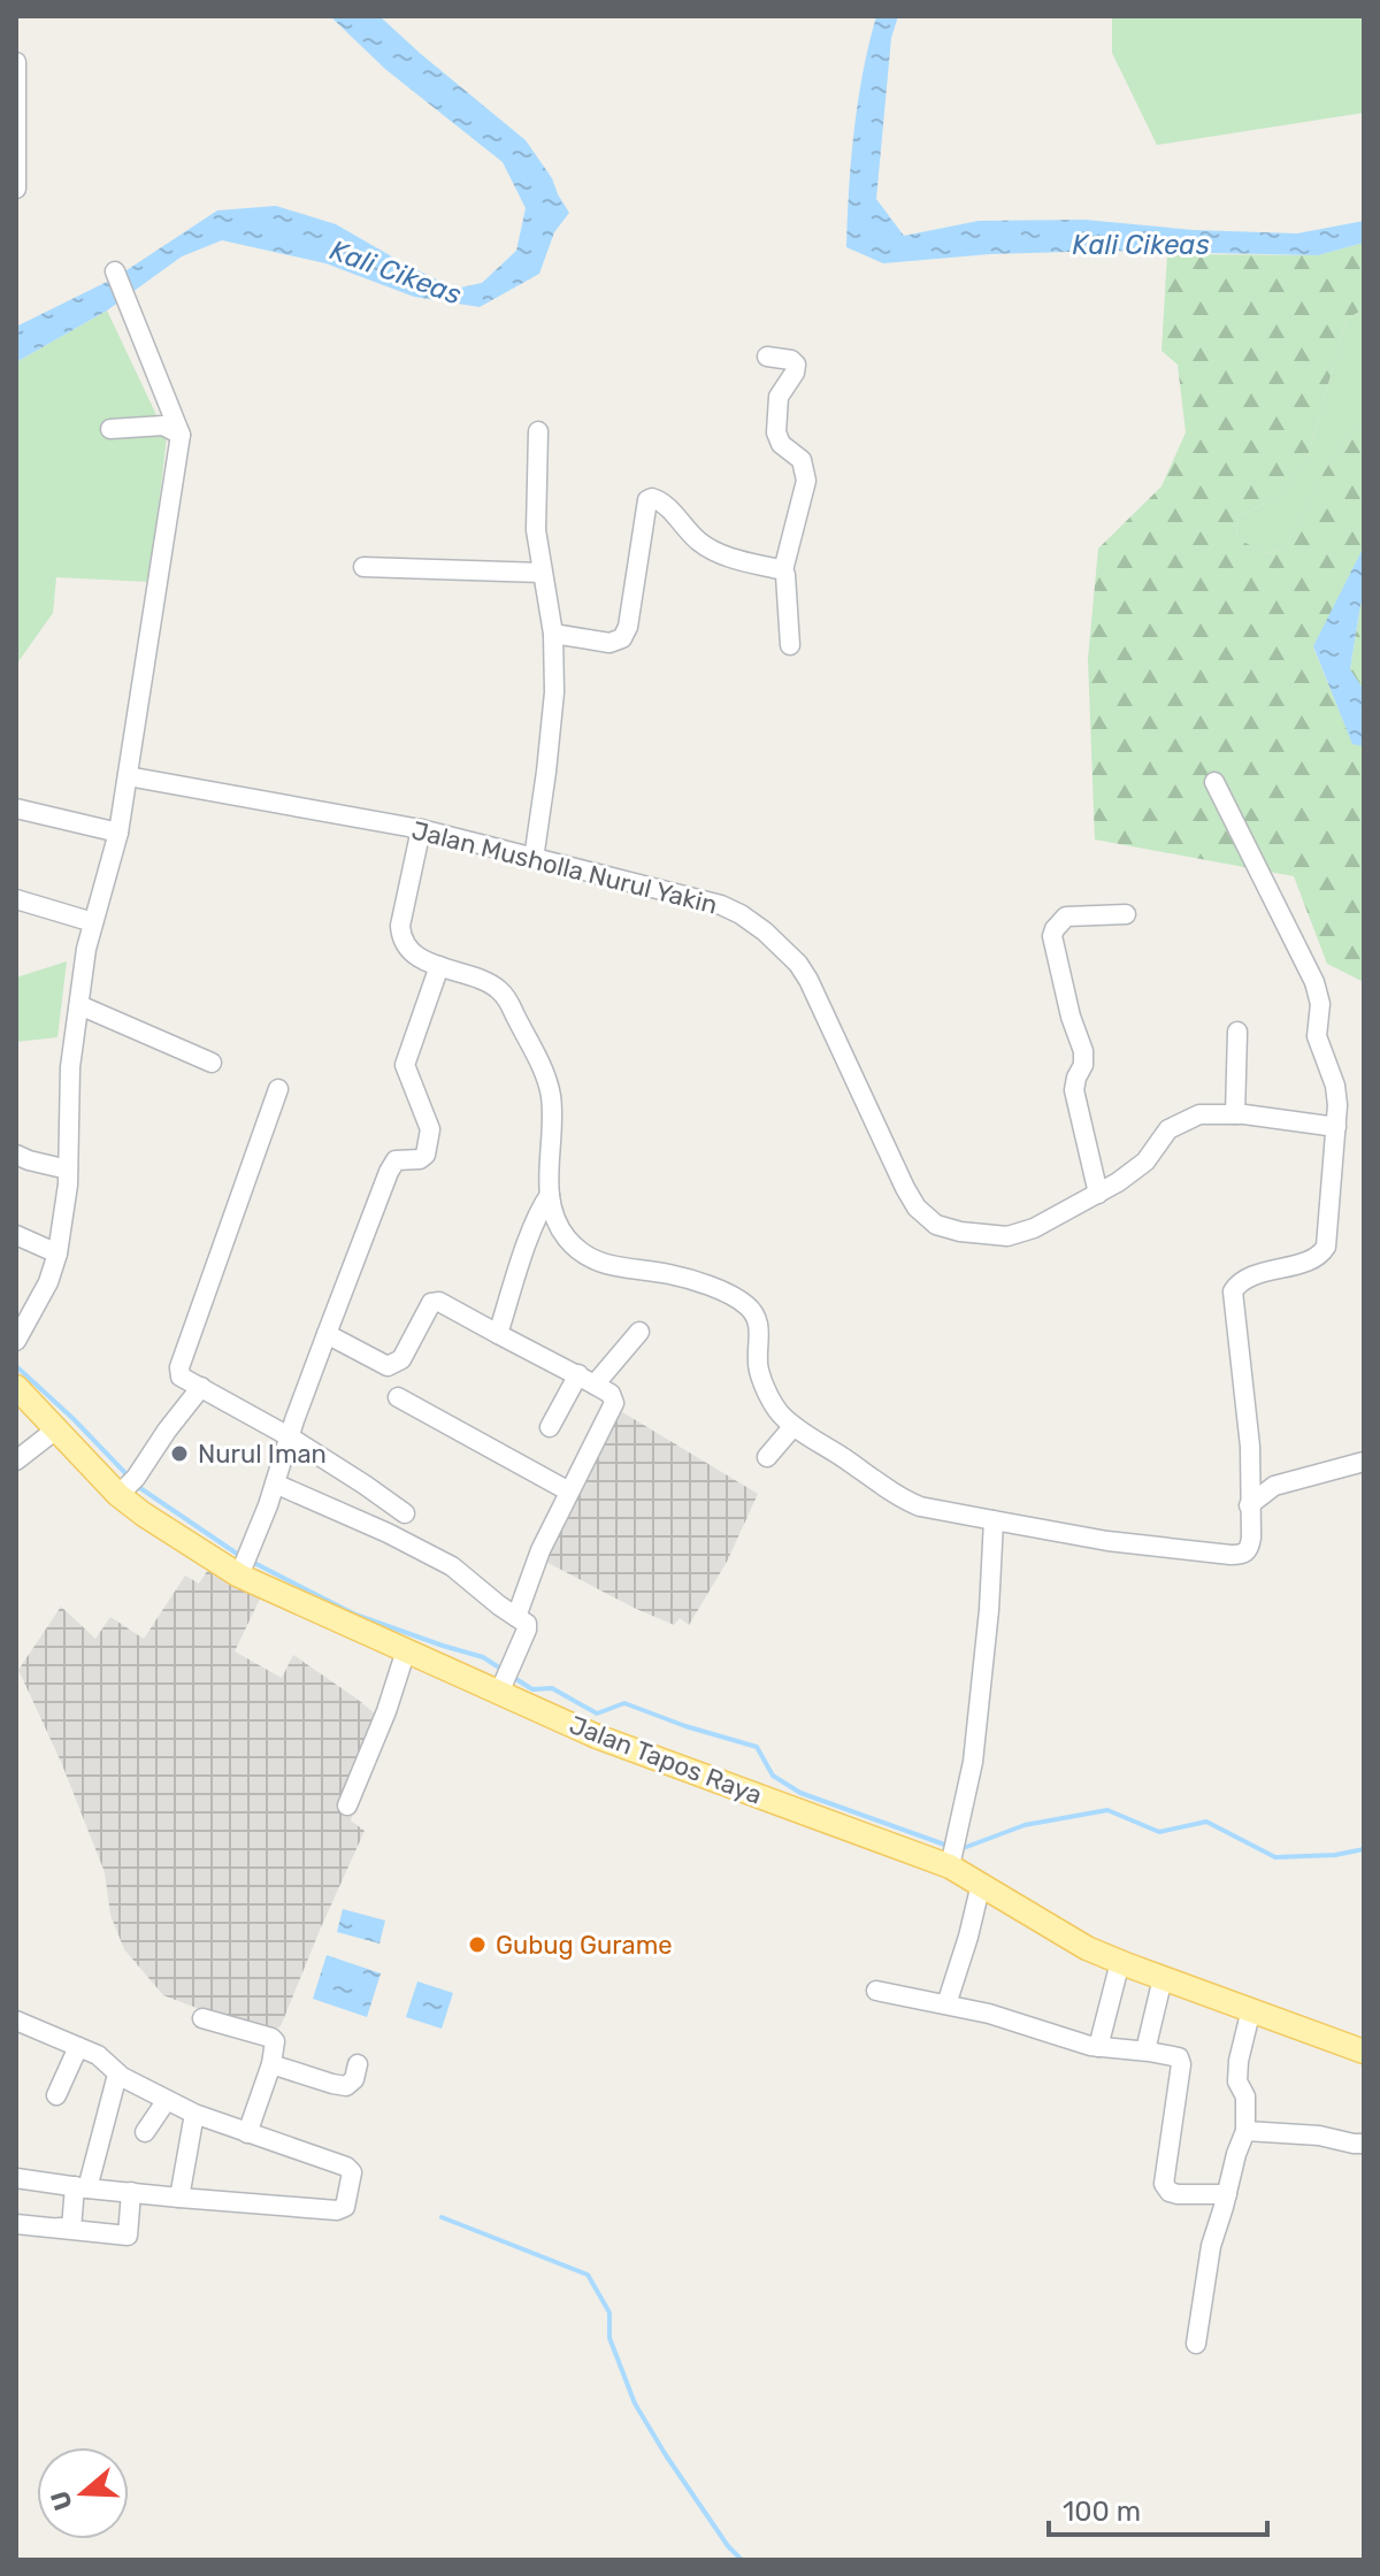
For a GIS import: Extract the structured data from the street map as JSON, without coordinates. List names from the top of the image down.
{
  "streets": {
    "main road": ["Jalan Tapos Raya"],
    "street": ["Jalan Musholla Nurul Yakin"]
  },
  "water": ["Kali Cikeas"],
  "places": ["Nurul Iman", "Gubug Gurame"],
  "scale_bar": "100 m",
  "north": "left"
}
